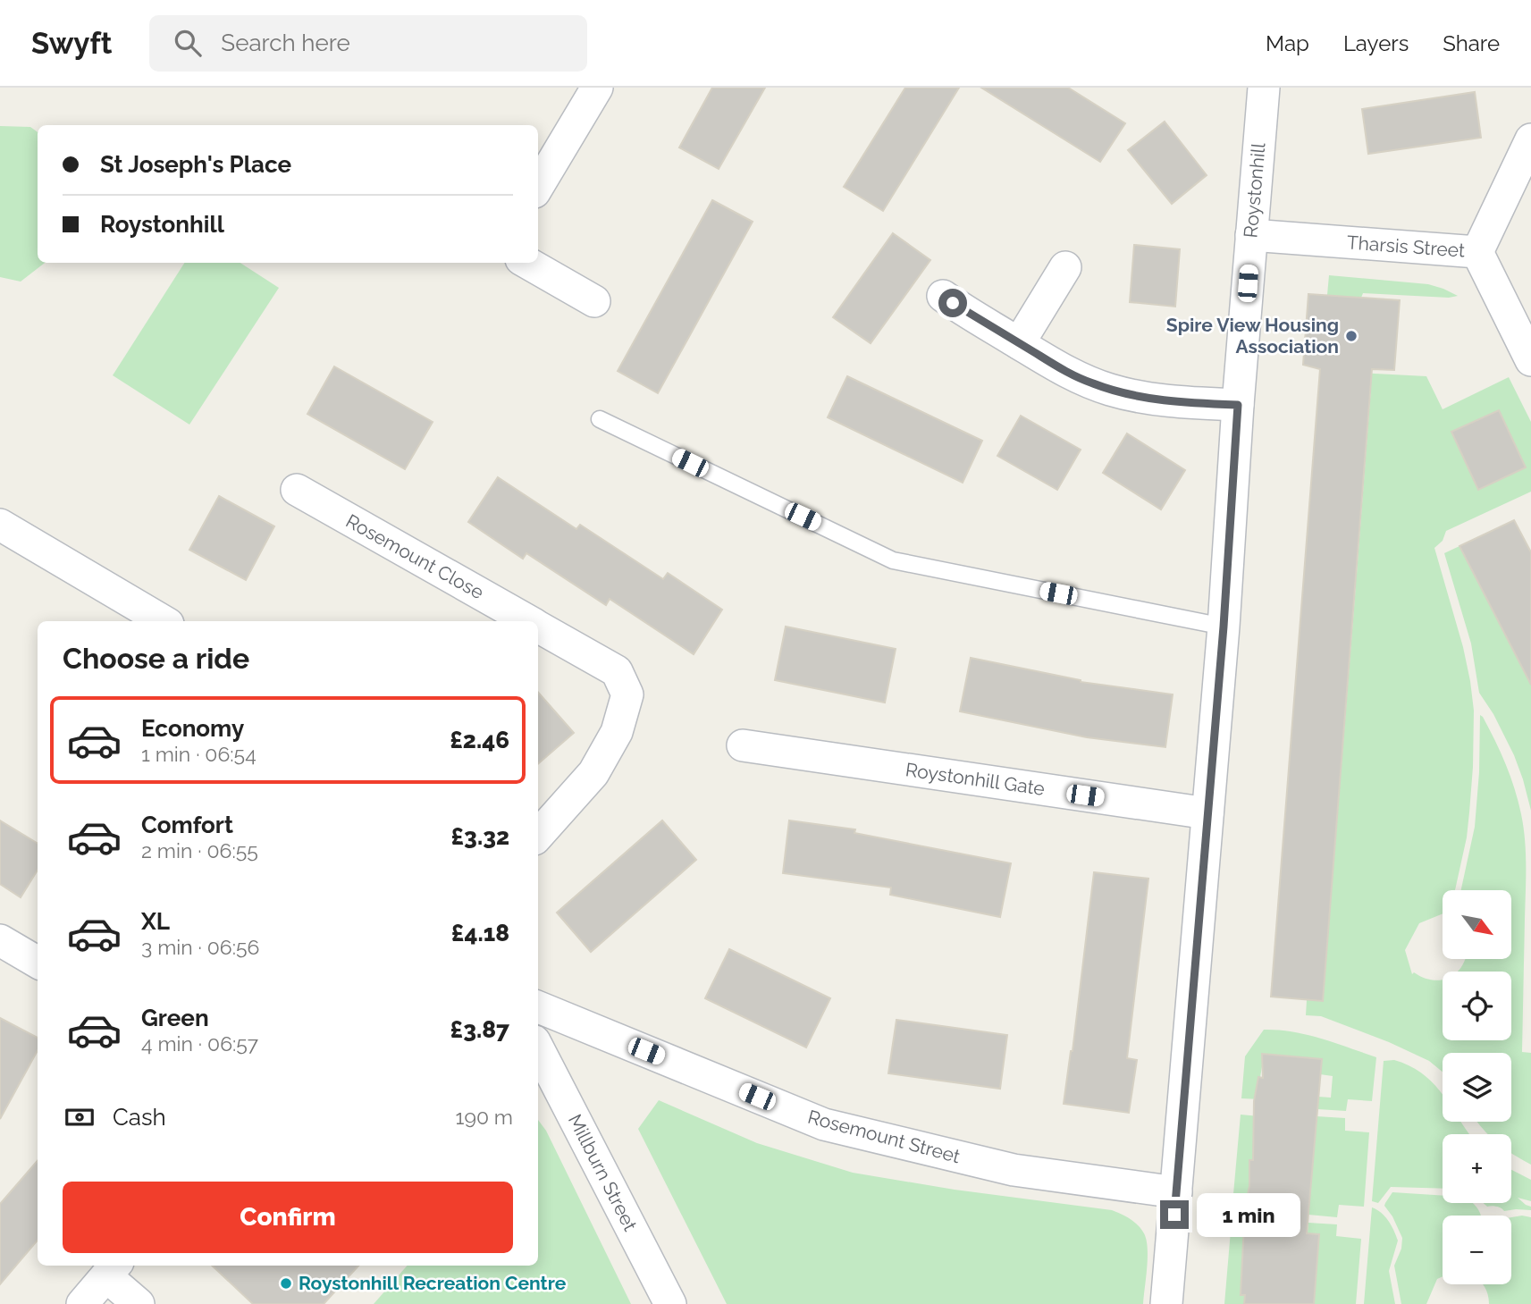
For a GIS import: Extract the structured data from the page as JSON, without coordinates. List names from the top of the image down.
{
  "streets": {
    "street": [
      "Roystonhill",
      "Tharsis Street",
      "Rosemount Close",
      "Roystonhill Gate",
      "Rosemount Street",
      "Millburn Street"
    ]
  },
  "crossings": [
    ["Roystonhill", "Tharsis Street"],
    ["Roystonhill", "Roystonhill Gate"],
    ["Roystonhill", "Rosemount Street"]
  ],
  "places": ["Spire View Housing Association", "Roystonhill Recreation Centre"],
  "north": "bottom right",
  "page": {
    "header": "Swyft",
    "search": "Search here",
    "nav": ["Map", "Layers", "Share"],
    "banner": ["St Joseph's Place", "Roystonhill"],
    "heading": "Choose a ride",
    "list": [
      {
        "name": "Economy",
        "note": "1 min · 06:54",
        "value": "£2.46"
      },
      {
        "name": "Comfort",
        "note": "2 min · 06:55",
        "value": "£3.32"
      },
      {
        "name": "XL",
        "note": "3 min · 06:56",
        "value": "£4.18"
      },
      {
        "name": "Green",
        "note": "4 min · 06:57",
        "value": "£3.87"
      }
    ],
    "map_buttons": ["+", "−"],
    "pay": ["Cash", "190 m"],
    "buttons": "Confirm",
    "bubble": "1 min"
  }
}
